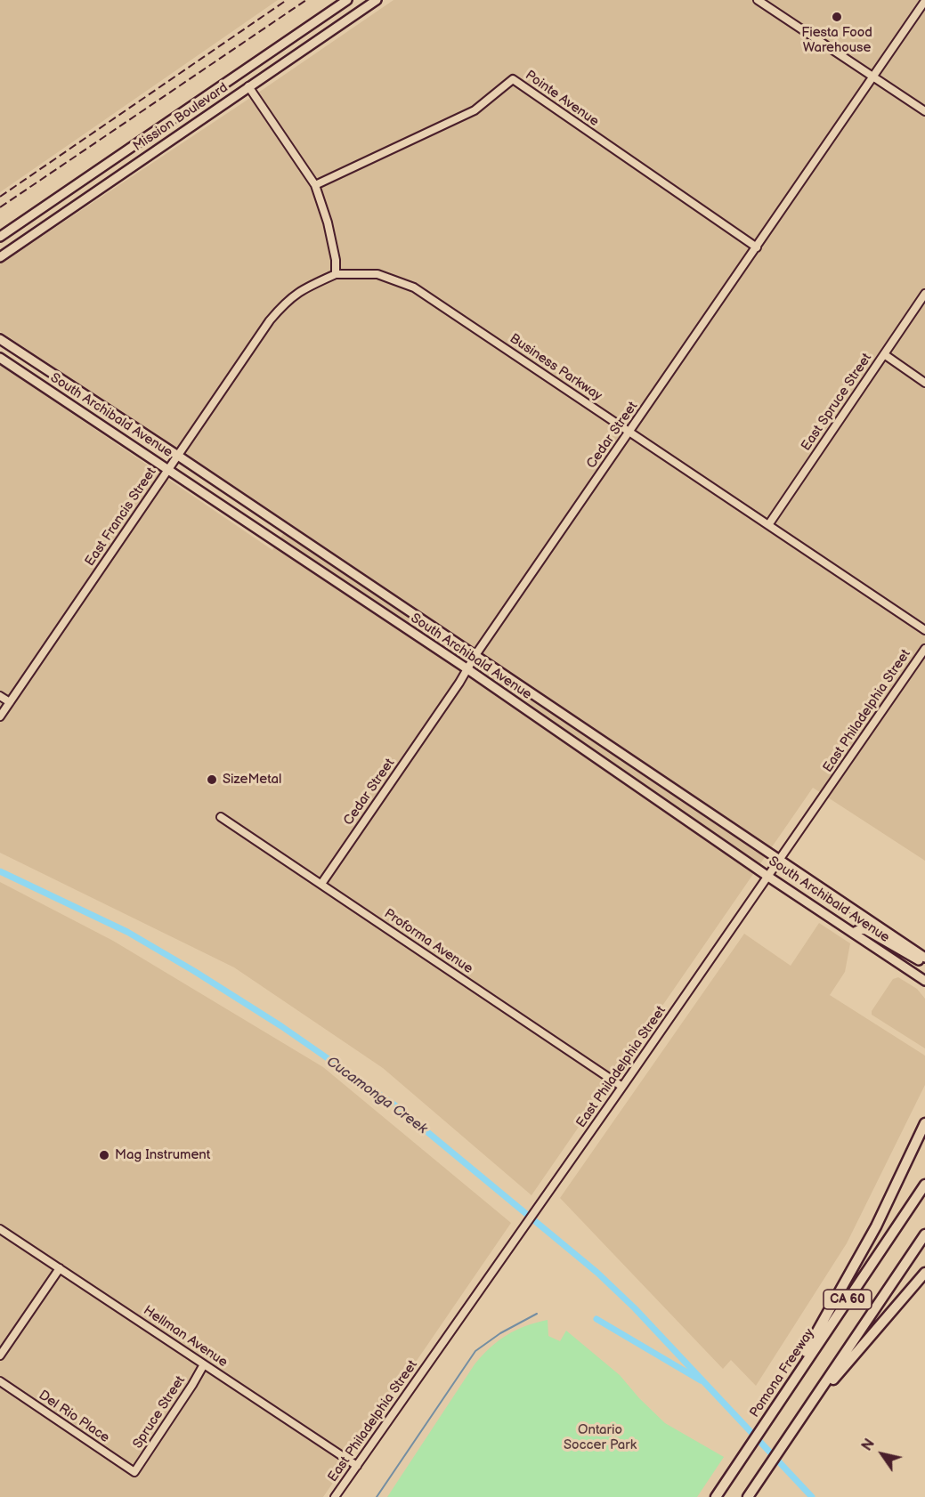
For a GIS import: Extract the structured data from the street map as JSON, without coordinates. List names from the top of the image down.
{
  "streets": {
    "highway": ["CA 60", "Pomona Freeway"],
    "main road": ["Mission Boulevard", "South Archibald Avenue"],
    "street": [
      "Pointe Avenue",
      "Business Parkway",
      "East Spruce Street",
      "Cedar Street",
      "East Francis Street",
      "East Philadelphia Street",
      "Proforma Avenue",
      "Hellman Avenue",
      "Spruce Street",
      "Del Rio Place"
    ]
  },
  "crossings": [
    ["Pointe Avenue", "Cedar Street"],
    ["Business Parkway", "East Spruce Street"],
    ["Business Parkway", "Cedar Street"],
    ["Business Parkway", "East Francis Street"],
    ["South Archibald Avenue", "Cedar Street"],
    ["South Archibald Avenue", "East Francis Street"],
    ["South Archibald Avenue", "East Philadelphia Street"],
    ["Cedar Street", "Proforma Avenue"],
    ["East Philadelphia Street", "Proforma Avenue"],
    ["East Philadelphia Street", "Hellman Avenue"],
    ["Hellman Avenue", "Spruce Street"],
    ["Spruce Street", "Del Rio Place"]
  ],
  "water": ["Cucamonga Creek"],
  "parks": ["Ontario Soccer Park"],
  "places": ["Fiesta Food Warehouse", "SizeMetal", "Mag Instrument"],
  "north": "top left"
}
